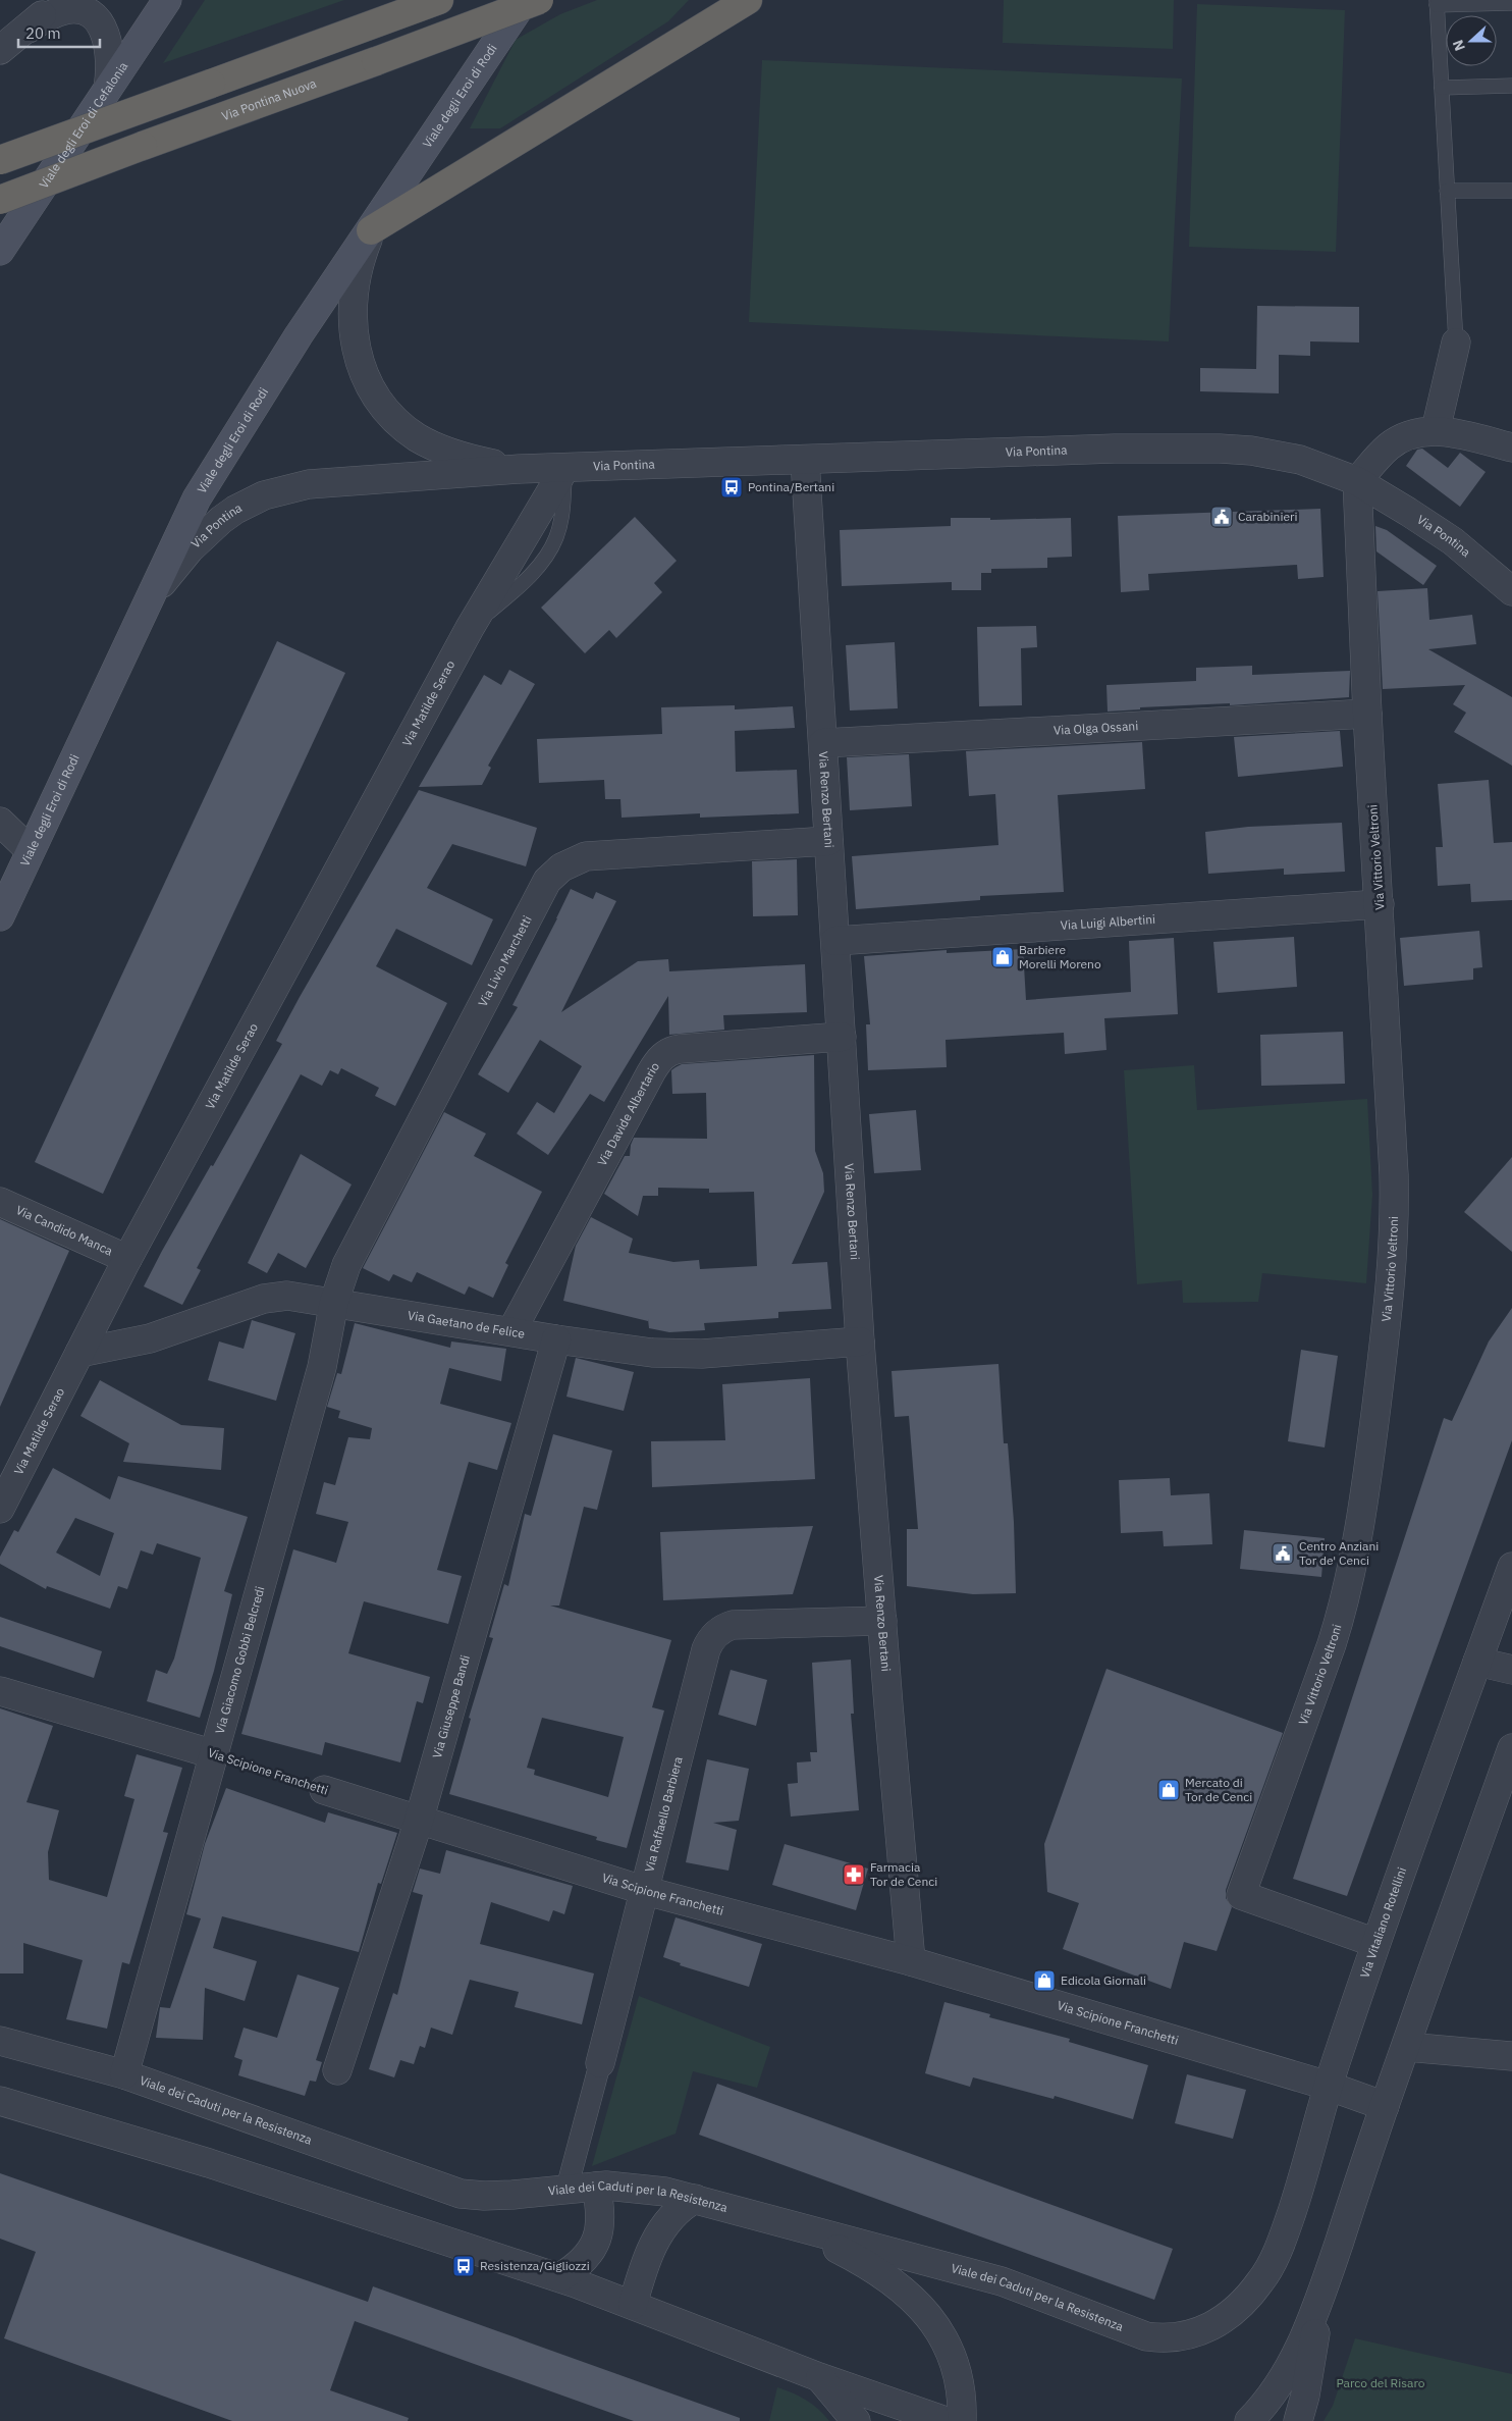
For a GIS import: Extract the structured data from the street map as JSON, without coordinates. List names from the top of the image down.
{
  "streets": {
    "highway": ["Via Pontina Nuova"],
    "main road": ["Viale degli Eroi di Rodi", "Viale degli Eroi di Cefalonia"],
    "street": [
      "Via Pontina",
      "Via Matilde Serao",
      "Via Olga Ossani",
      "Via Renzo Bertani",
      "Via Vittorio Veltroni",
      "Via Luigi Albertini",
      "Via Livio Marchetti",
      "Via Davide Albertario",
      "Via Candido Manca",
      "Via Gaetano de Felice",
      "Via Giacomo Gobbi Belcredi",
      "Via Giuseppe Bandi",
      "Via Scipione Franchetti",
      "Via Raffaello Barbiera",
      "Via Vitaliano Rotellini",
      "Viale dei Caduti per la Resistenza"
    ]
  },
  "crossings": [
    ["Viale degli Eroi di Rodi", "Via Pontina"],
    ["Via Pontina", "Via Matilde Serao"],
    ["Via Pontina", "Via Renzo Bertani"],
    ["Via Pontina", "Via Vittorio Veltroni"],
    ["Via Matilde Serao", "Via Candido Manca"],
    ["Via Matilde Serao", "Via Gaetano de Felice"],
    ["Via Olga Ossani", "Via Renzo Bertani"],
    ["Via Olga Ossani", "Via Vittorio Veltroni"],
    ["Via Renzo Bertani", "Via Luigi Albertini"],
    ["Via Renzo Bertani", "Via Livio Marchetti"],
    ["Via Renzo Bertani", "Via Davide Albertario"],
    ["Via Renzo Bertani", "Via Gaetano de Felice"],
    ["Via Renzo Bertani", "Via Scipione Franchetti"],
    ["Via Renzo Bertani", "Via Raffaello Barbiera"],
    ["Via Vittorio Veltroni", "Via Luigi Albertini"],
    ["Via Vittorio Veltroni", "Via Vitaliano Rotellini"],
    ["Via Livio Marchetti", "Via Gaetano de Felice"],
    ["Via Livio Marchetti", "Via Giacomo Gobbi Belcredi"],
    ["Via Davide Albertario", "Via Gaetano de Felice"],
    ["Via Gaetano de Felice", "Via Giacomo Gobbi Belcredi"],
    ["Via Gaetano de Felice", "Via Giuseppe Bandi"],
    ["Via Giacomo Gobbi Belcredi", "Via Scipione Franchetti"],
    ["Via Giacomo Gobbi Belcredi", "Viale dei Caduti per la Resistenza"],
    ["Via Giuseppe Bandi", "Via Scipione Franchetti"],
    ["Via Scipione Franchetti", "Via Raffaello Barbiera"],
    ["Via Scipione Franchetti", "Via Vitaliano Rotellini"],
    ["Via Raffaello Barbiera", "Viale dei Caduti per la Resistenza"],
    ["Via Vitaliano Rotellini", "Viale dei Caduti per la Resistenza"]
  ],
  "parks": ["Parco del Risaro"],
  "places": {
    "bus stop": ["Pontina/Bertani", "Resistenza/Gigliozzi"],
    "public building": ["Carabinieri", "Centro Anziani Tor de' Cenci"],
    "shop": ["Barbiere Morelli Moreno", "Mercato di Tor de Cenci", "Edicola Giornali"],
    "pharmacy": ["Farmacia Tor de Cenci"]
  },
  "scale_bar": "20 m",
  "north": "left"
}
